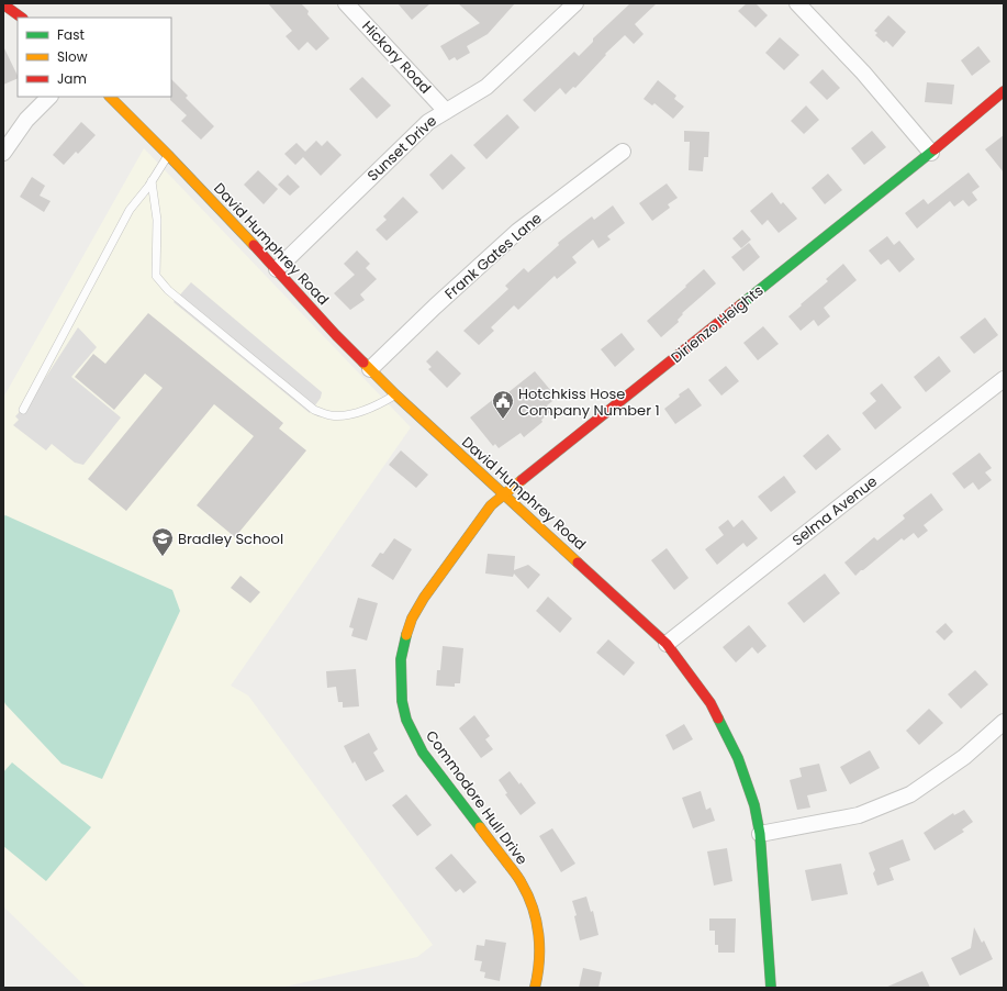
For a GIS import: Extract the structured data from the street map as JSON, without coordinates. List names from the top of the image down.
{
  "streets": {
    "street": [
      "Hickory Road",
      "Sunset Drive",
      "David Humphrey Road",
      "Frank Gates Lane",
      "Dirienzo Heights",
      "Selma Avenue",
      "Commodore Hull Drive"
    ]
  },
  "crossings": [
    ["Hickory Road", "Sunset Drive"],
    ["Sunset Drive", "David Humphrey Road"],
    ["David Humphrey Road", "Frank Gates Lane"],
    ["David Humphrey Road", "Dirienzo Heights"],
    ["David Humphrey Road", "Selma Avenue"],
    ["David Humphrey Road", "Commodore Hull Drive"],
    ["Dirienzo Heights", "Commodore Hull Drive"]
  ],
  "places": {
    "public building": ["Hotchkiss Hose Company Number 1"],
    "school or university": ["Bradley School"]
  },
  "legend": ["Fast", "Slow", "Jam"]
}
